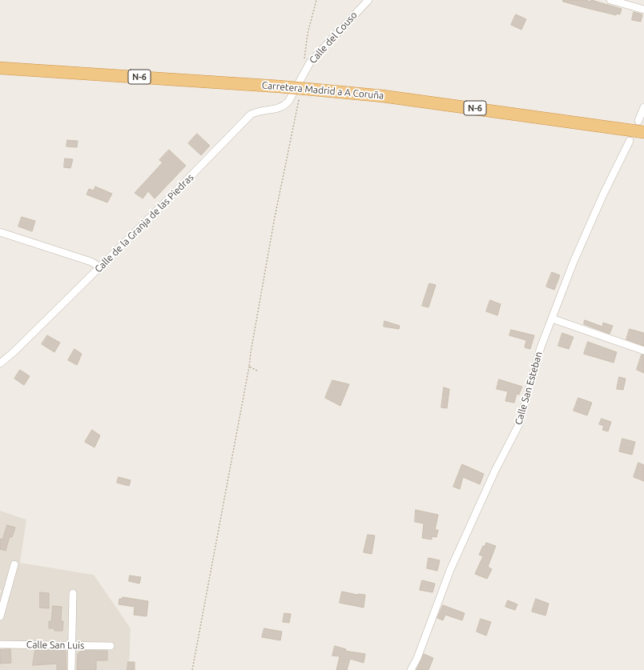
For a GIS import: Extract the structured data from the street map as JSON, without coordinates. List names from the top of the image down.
{
  "streets": {
    "highway": ["N-6", "Carretera Madrid a A Coruña"],
    "street": [
      "Calle del Couso",
      "Calle de la Granja de las Piedras",
      "Calle San Esteban",
      "Calle San Luis"
    ]
  },
  "crossings": [
    ["Calle del Couso", "Calle de la Granja de las Piedras"]
  ]
}
